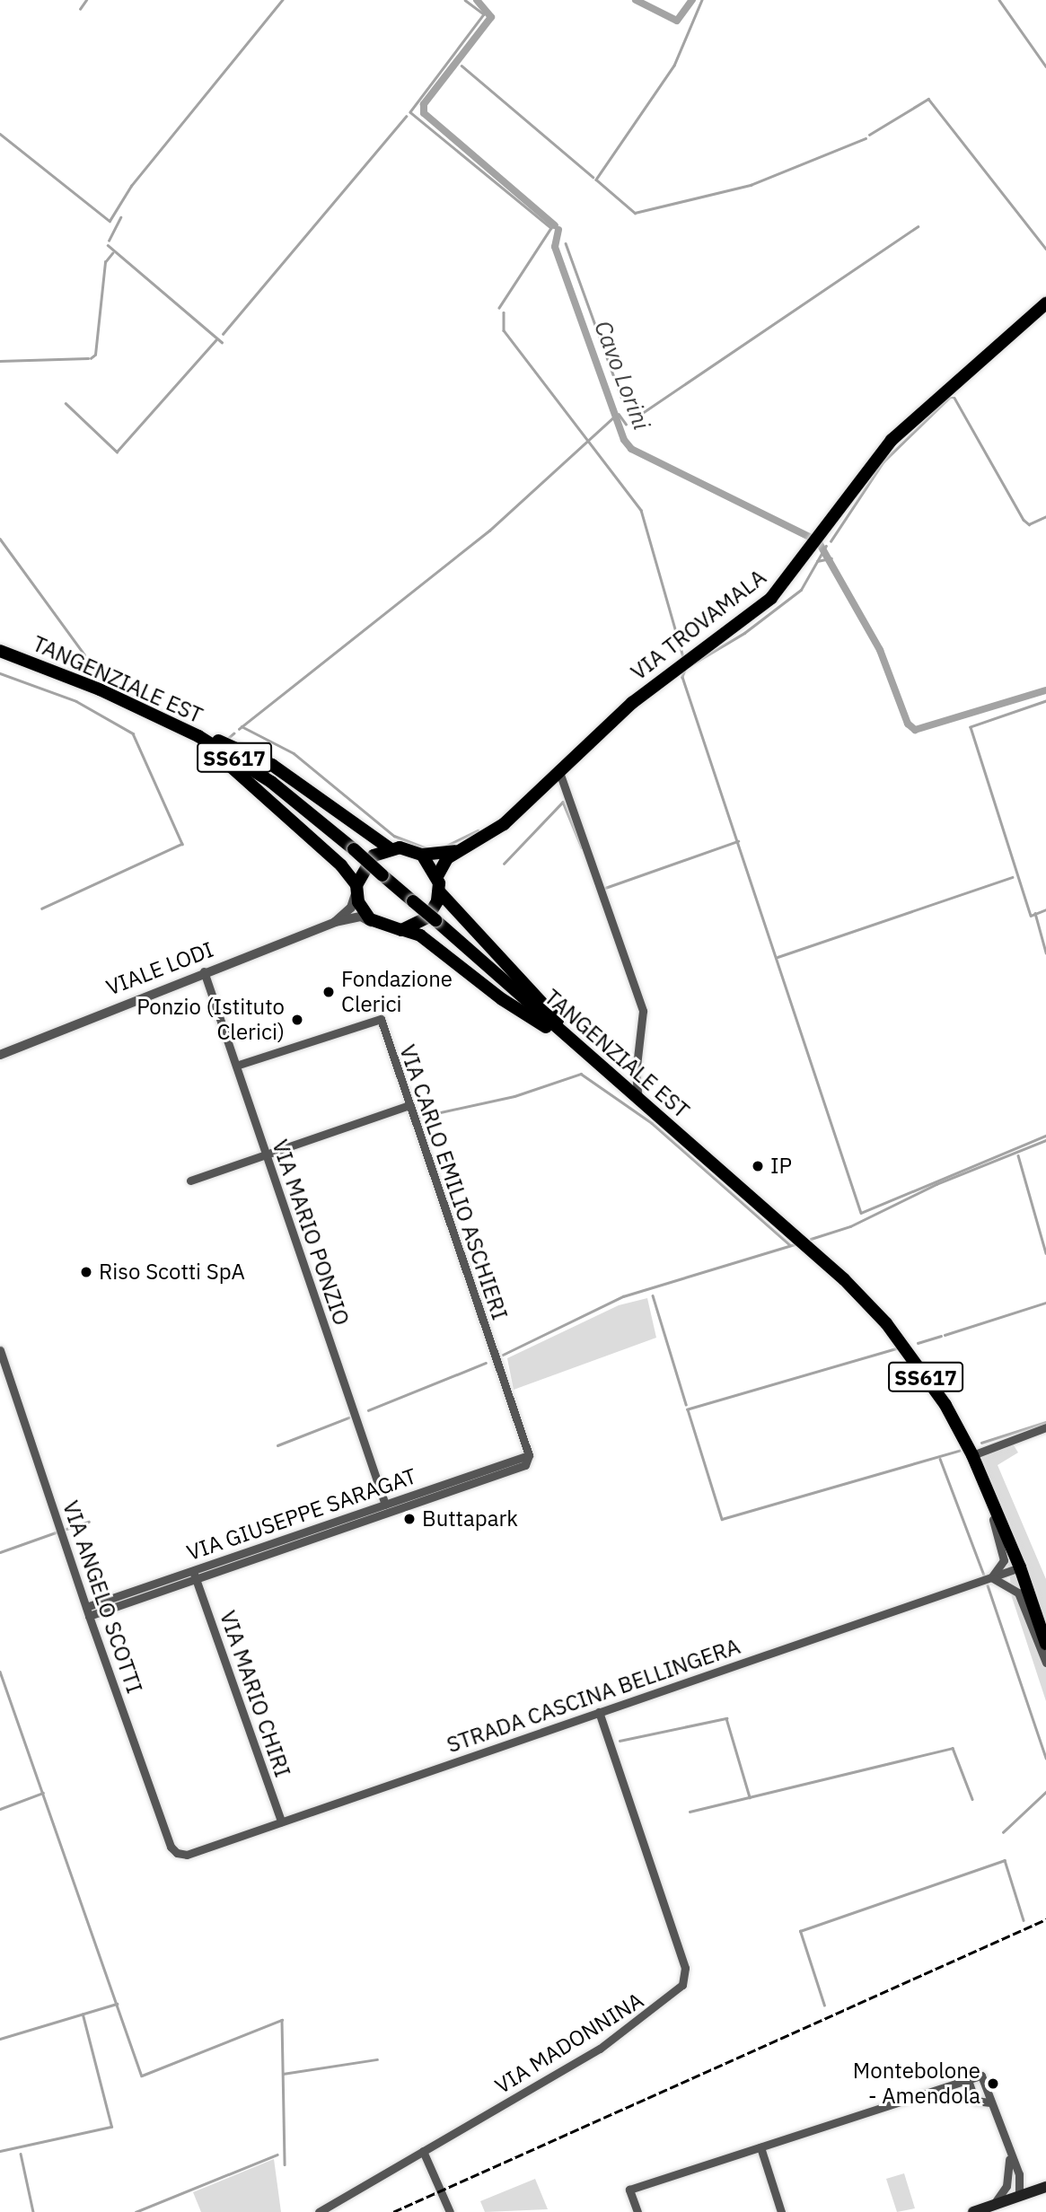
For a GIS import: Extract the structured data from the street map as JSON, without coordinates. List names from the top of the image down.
{
  "streets": {
    "main road": ["VIA TROVAMALA", "TANGENZIALE EST", "SS617"],
    "street": [
      "VIALE LODI",
      "VIA CARLO EMILIO ASCHIERI",
      "VIA MARIO PONZIO",
      "VIA GIUSEPPE SARAGAT",
      "VIA ANGELO SCOTTI",
      "VIA MARIO CHIRI",
      "STRADA CASCINA BELLINGERA",
      "VIA MADONNINA"
    ]
  },
  "crossings": [
    ["VIA TROVAMALA", "VIALE LODI"],
    ["TANGENZIALE EST", "STRADA CASCINA BELLINGERA"],
    ["VIALE LODI", "VIA MARIO PONZIO"],
    ["VIA CARLO EMILIO ASCHIERI", "VIA MARIO PONZIO"],
    ["VIA CARLO EMILIO ASCHIERI", "VIA GIUSEPPE SARAGAT"],
    ["VIA MARIO PONZIO", "VIA GIUSEPPE SARAGAT"],
    ["VIA GIUSEPPE SARAGAT", "VIA ANGELO SCOTTI"],
    ["VIA GIUSEPPE SARAGAT", "VIA MARIO CHIRI"],
    ["VIA ANGELO SCOTTI", "STRADA CASCINA BELLINGERA"],
    ["VIA MARIO CHIRI", "STRADA CASCINA BELLINGERA"],
    ["STRADA CASCINA BELLINGERA", "VIA MADONNINA"]
  ],
  "water": ["Cavo Lorini"],
  "places": [
    "Fondazione Clerici",
    "Ponzio (Istituto Clerici)",
    "IP",
    "Riso Scotti SpA",
    "Buttapark",
    "Montebolone - Amendola"
  ]
}
